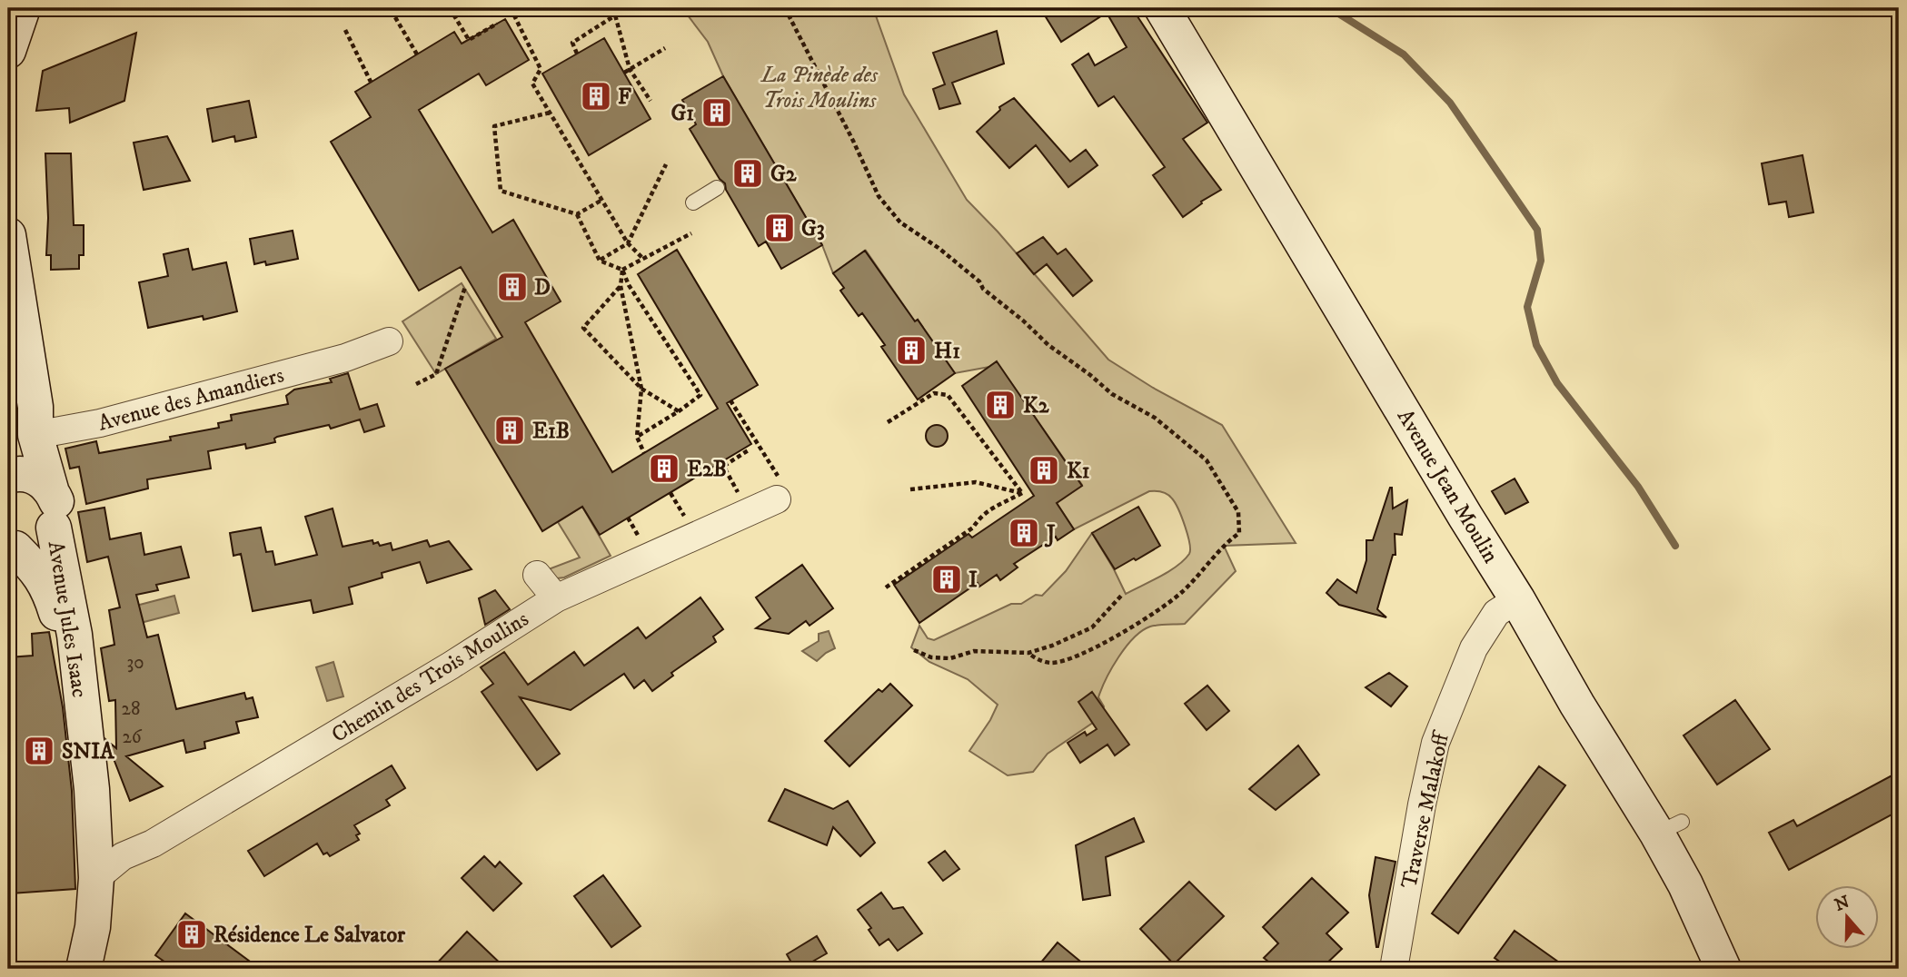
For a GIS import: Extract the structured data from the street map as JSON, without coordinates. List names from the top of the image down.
{
  "streets": {
    "main road": ["Avenue Jean Moulin", "Avenue Jules Isaac"],
    "street": ["Avenue des Amandiers", "Chemin des Trois Moulins", "Traverse Malakoff"]
  },
  "crossings": [
    ["Avenue Jean Moulin", "Traverse Malakoff"],
    ["Avenue Jules Isaac", "Chemin des Trois Moulins"]
  ],
  "parks": ["La Pinède des Trois Moulins"],
  "places": {
    "building": [
      "F",
      "G1",
      "G2",
      "G3",
      "D",
      "H1",
      "K2",
      "E1B",
      "E2B",
      "K1",
      "J",
      "I",
      "SNIA",
      "Résidence Le Salvator"
    ]
  },
  "house_numbers": ["30", "28", "26"],
  "north": "top"
}
